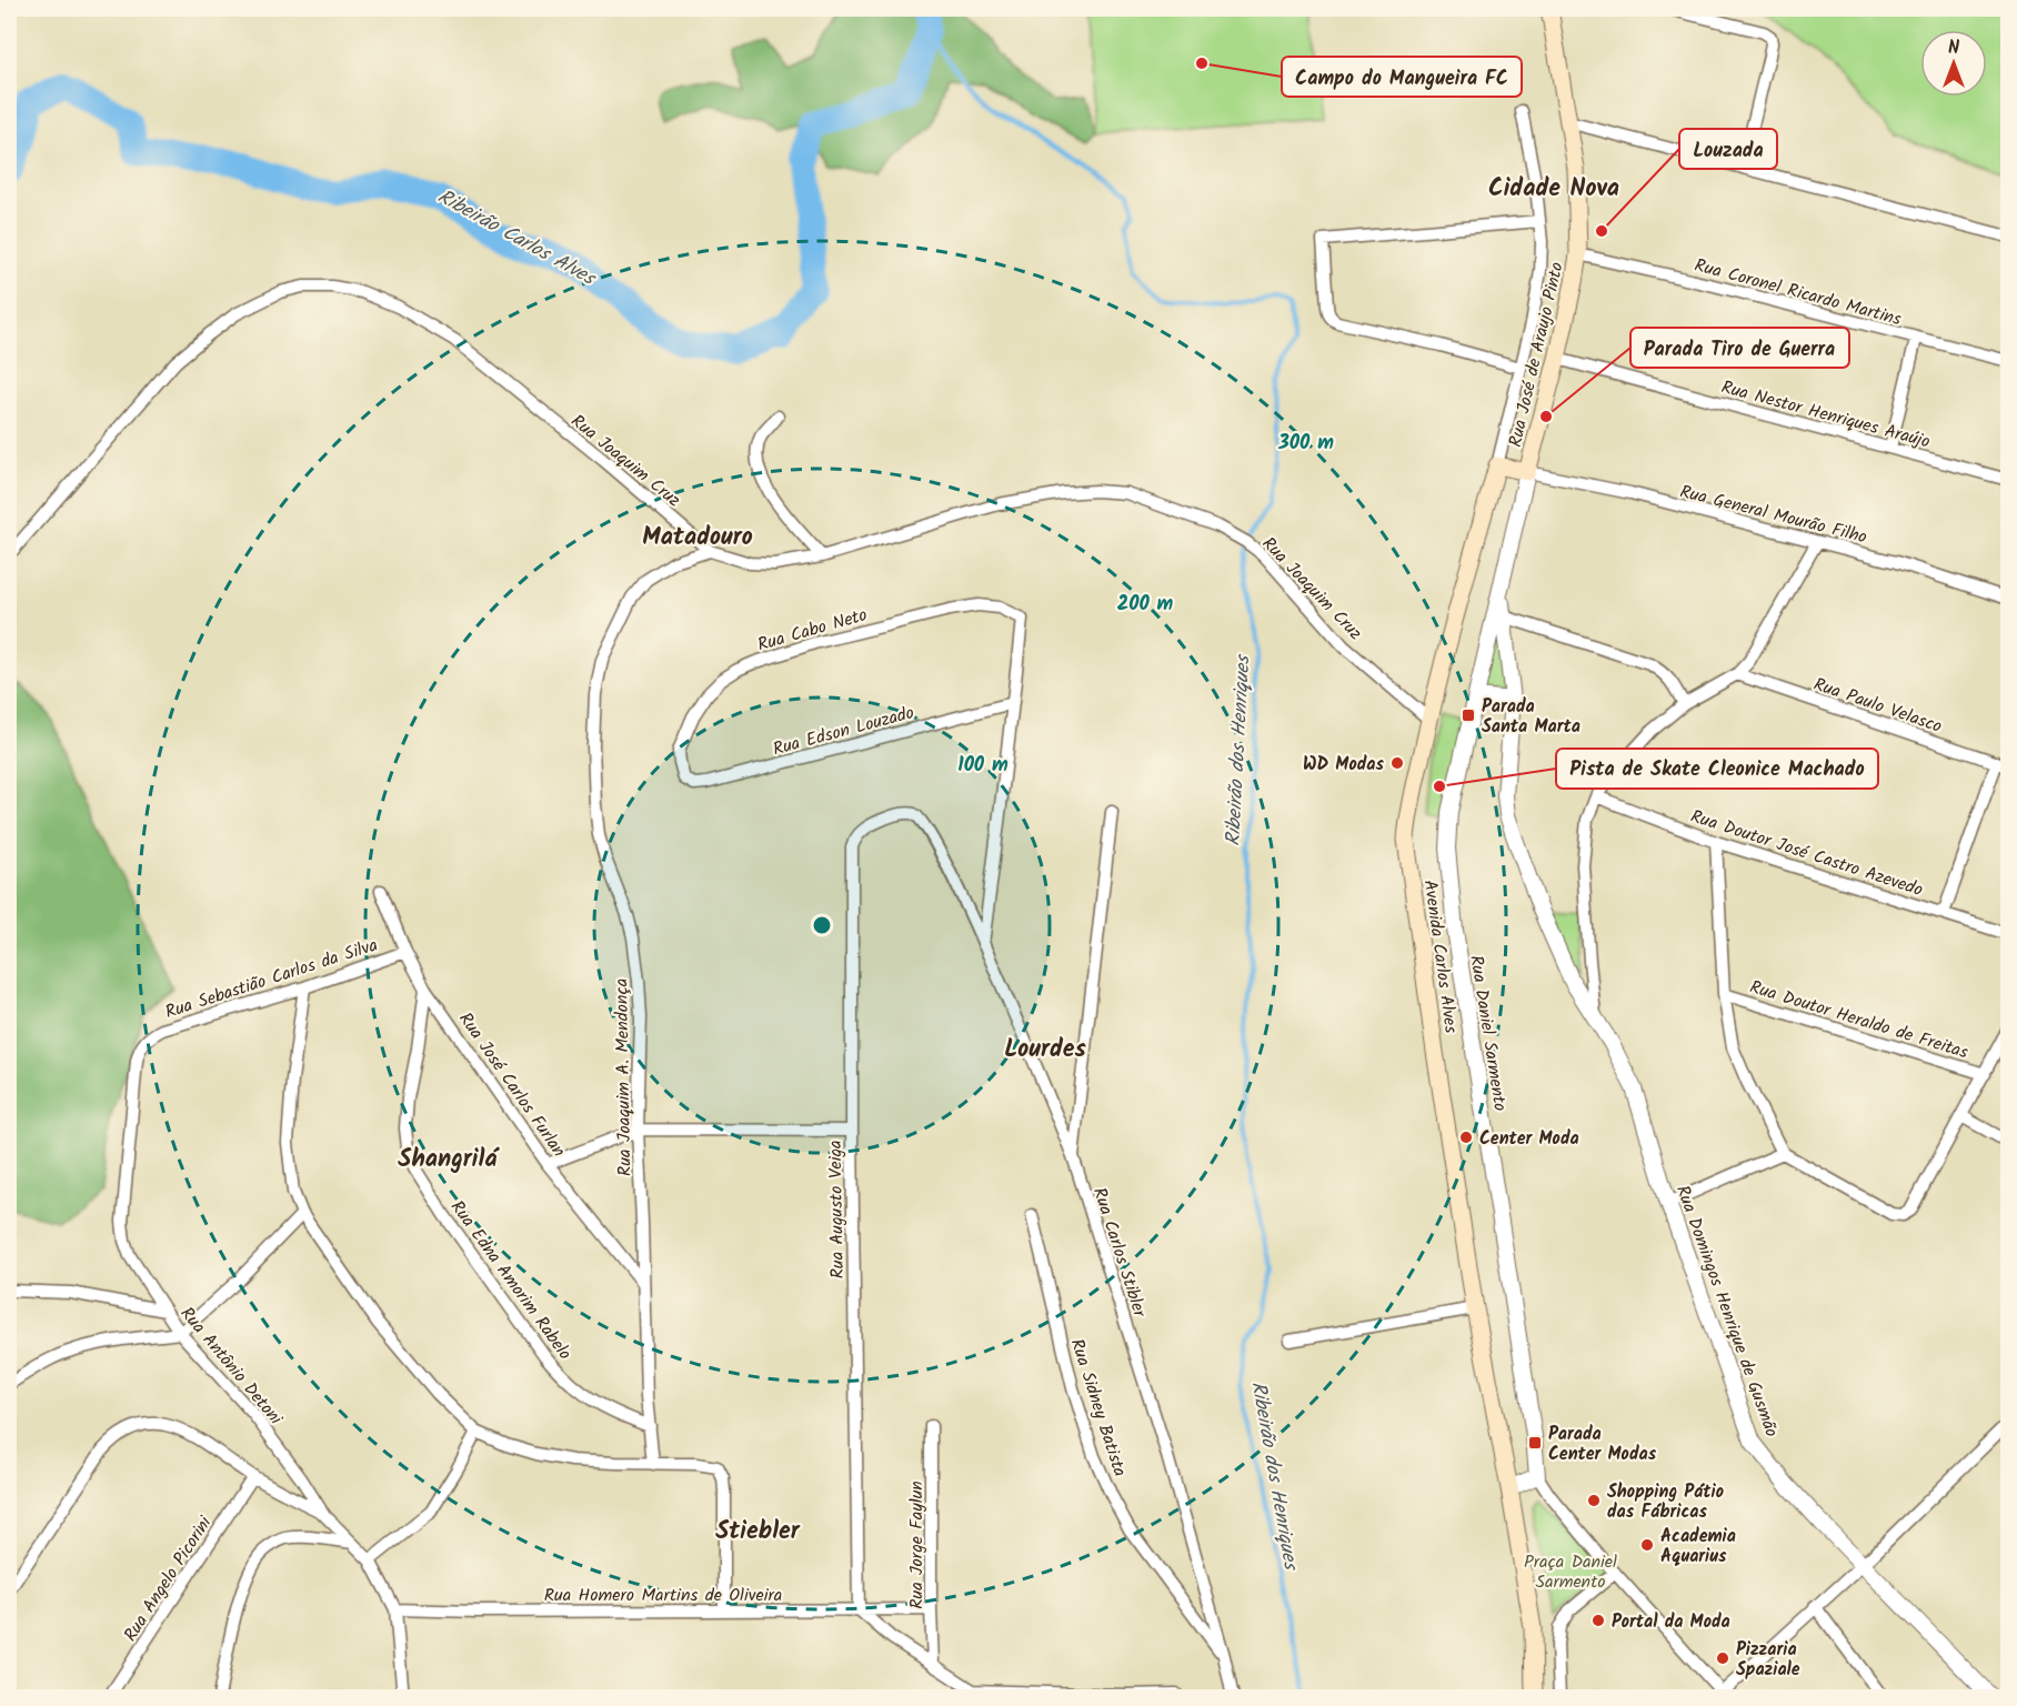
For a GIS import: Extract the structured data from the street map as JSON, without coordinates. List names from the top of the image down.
{
  "streets": {
    "main road": ["Rua José de Araujo Pinto", "Avenida Carlos Alves"],
    "street": [
      "Rua Coronel Ricardo Martins",
      "Rua Nestor Henriques Araújo",
      "Rua Joaquim Cruz",
      "Rua General Mourão Filho",
      "Rua Cabo Neto",
      "Rua Paulo Velasco",
      "Rua Edson Louzado",
      "Rua Doutor José Castro Azevedo",
      "Rua Sebastião Carlos da Silva",
      "Rua Doutor Heraldo de Freitas",
      "Rua Daniel Sarmento",
      "Rua Joaquim A. Mendonça",
      "Rua José Carlos Furlan",
      "Rua Augusto Veiga",
      "Rua Carlos Stibler",
      "Rua Edna Amorim Rabelo",
      "Rua Domingos Henrique de Gusmão",
      "Rua Antônio Detoni",
      "Rua Sidney Batista",
      "Rua Jorge Faylun",
      "Rua Angelo Picorini",
      "Rua Homero Martins de Oliveira"
    ]
  },
  "crossings": [
    ["Rua Coronel Ricardo Martins", "Rua José de Araujo Pinto"],
    ["Rua José de Araujo Pinto", "Rua Nestor Henriques Araújo"],
    ["Rua José de Araujo Pinto", "Rua General Mourão Filho"],
    ["Rua José de Araujo Pinto", "Avenida Carlos Alves"],
    ["Rua Joaquim Cruz", "Avenida Carlos Alves"],
    ["Rua Joaquim Cruz", "Rua Joaquim A. Mendonça"],
    ["Rua Cabo Neto", "Rua Edson Louzado"],
    ["Rua Sebastião Carlos da Silva", "Rua José Carlos Furlan"],
    ["Rua Sebastião Carlos da Silva", "Rua Antônio Detoni"],
    ["Rua Daniel Sarmento", "Rua Domingos Henrique de Gusmão"],
    ["Rua Joaquim A. Mendonça", "Rua José Carlos Furlan"],
    ["Rua Joaquim A. Mendonça", "Rua Edna Amorim Rabelo"],
    ["Rua José Carlos Furlan", "Rua Edna Amorim Rabelo"],
    ["Rua Augusto Veiga", "Rua Homero Martins de Oliveira"],
    ["Rua Carlos Stibler", "Rua Sidney Batista"],
    ["Rua Jorge Faylun", "Rua Homero Martins de Oliveira"]
  ],
  "districts": [
    "Cidade Nova",
    "Matadouro",
    "Lourdes",
    "Shangrilá",
    "Stiebler"
  ],
  "water": ["Ribeirão Carlos Alves", "Ribeirão dos Henriques"],
  "parks": ["Praça Daniel Sarmento"],
  "places": {
    "other": [
      "Campo do Mangueira FC",
      "Louzada",
      "Parada Tiro de Guerra",
      "WD Modas",
      "Pista de Skate Cleonice Machado",
      "Center Moda",
      "Shopping Pátio das Fábricas",
      "Academia Aquarius",
      "Portal da Moda",
      "Pizzaria Spaziale"
    ],
    "transit": ["Parada Santa Marta", "Parada Center Modas"]
  },
  "north": "top",
  "rings": ["300 m", "200 m", "100 m"]
}
